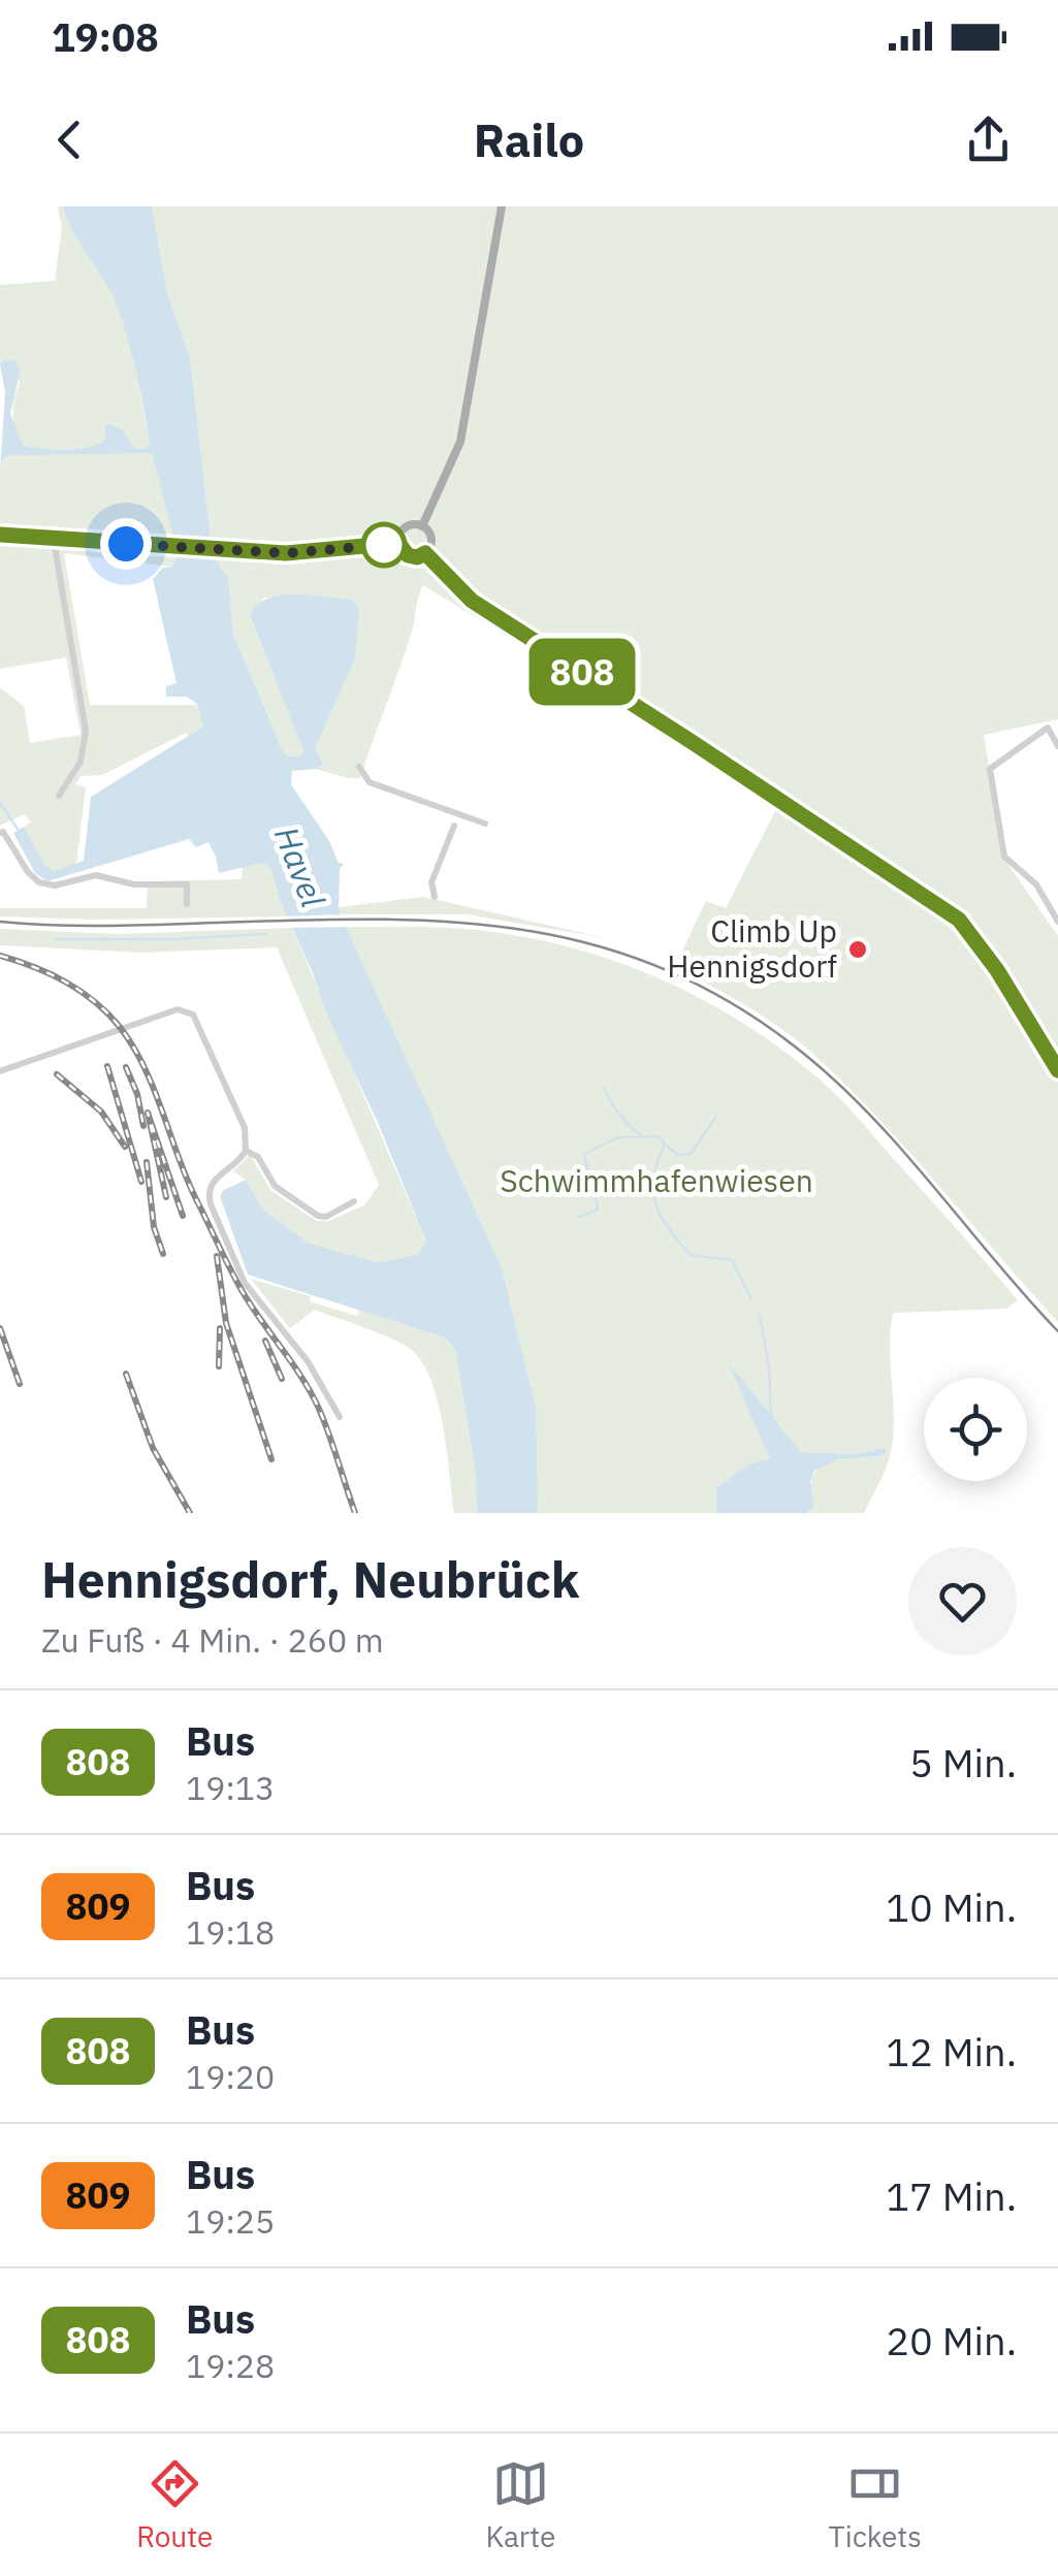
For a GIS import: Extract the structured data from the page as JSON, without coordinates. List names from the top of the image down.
{
  "water": ["Havel"],
  "parks": ["Schwimmhafenwiesen"],
  "places": ["Climb Up Hennigsdorf"],
  "lines": ["bus line 808"],
  "page": {
    "status": "19:08",
    "header": "Railo",
    "on_map": "808",
    "heading": ["Hennigsdorf, Neubrück", "Zu Fuß · 4 Min. · 260 m"],
    "list": [
      {
        "mark": "808",
        "name": "Bus",
        "note": "19:13",
        "value": "5 Min."
      },
      {
        "mark": "809",
        "name": "Bus",
        "note": "19:18",
        "value": "10 Min."
      },
      {
        "mark": "808",
        "name": "Bus",
        "note": "19:20",
        "value": "12 Min."
      },
      {
        "mark": "809",
        "name": "Bus",
        "note": "19:25",
        "value": "17 Min."
      },
      {
        "mark": "808",
        "name": "Bus",
        "note": "19:28",
        "value": "20 Min."
      }
    ],
    "tabs": ["Route", "Karte", "Tickets"]
  }
}
